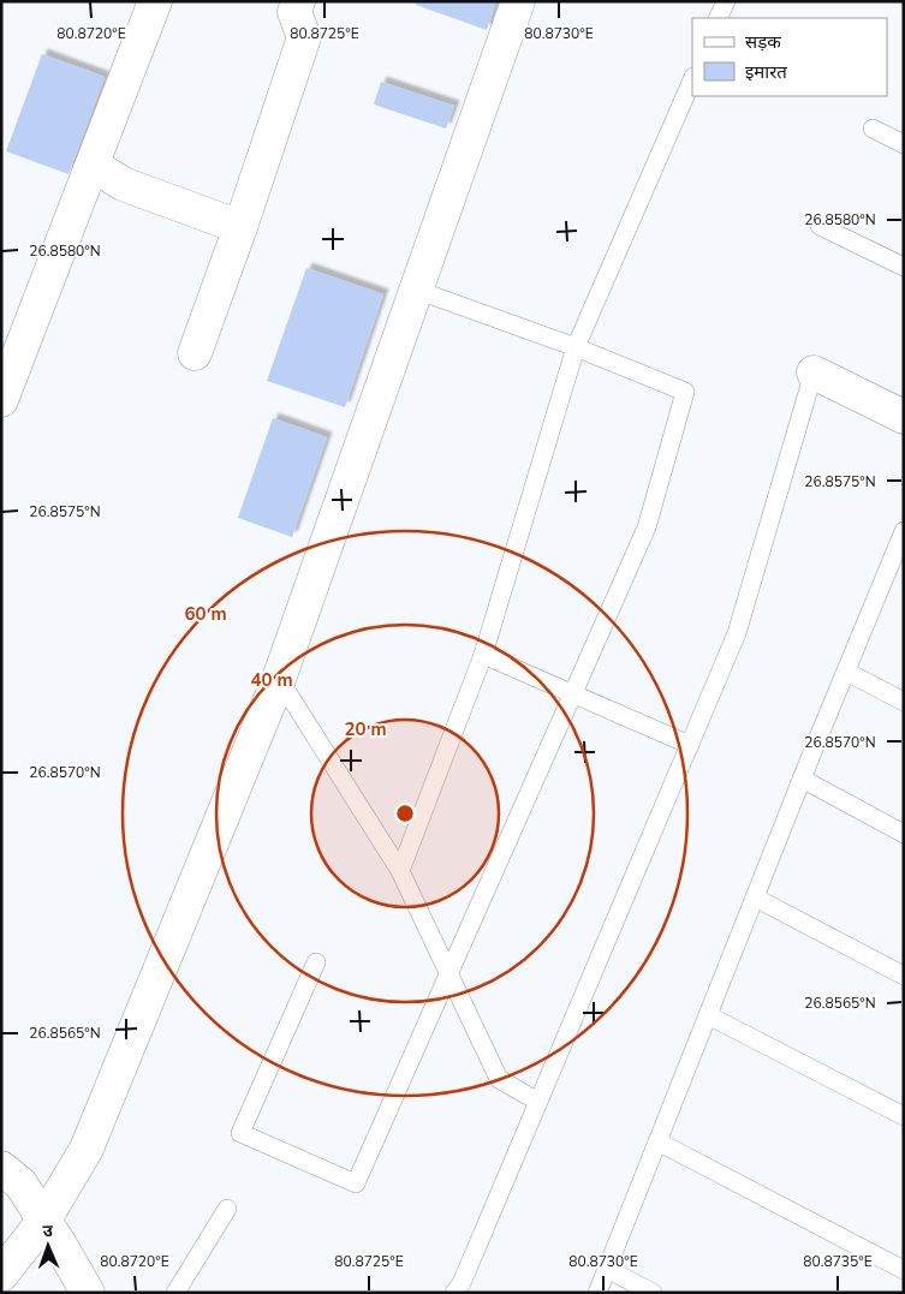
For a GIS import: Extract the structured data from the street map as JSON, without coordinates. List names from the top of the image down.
{
  "legend": ["सड़क", "इमारत"],
  "north": "top",
  "coordinates": [
    "80.8720°E",
    "80.8725°E",
    "80.8730°E",
    "26.8580°N",
    "26.8575°N",
    "26.8570°N",
    "26.8565°N",
    "80.8735°E"
  ],
  "rings": ["60 m", "40 m", "20 m"]
}
